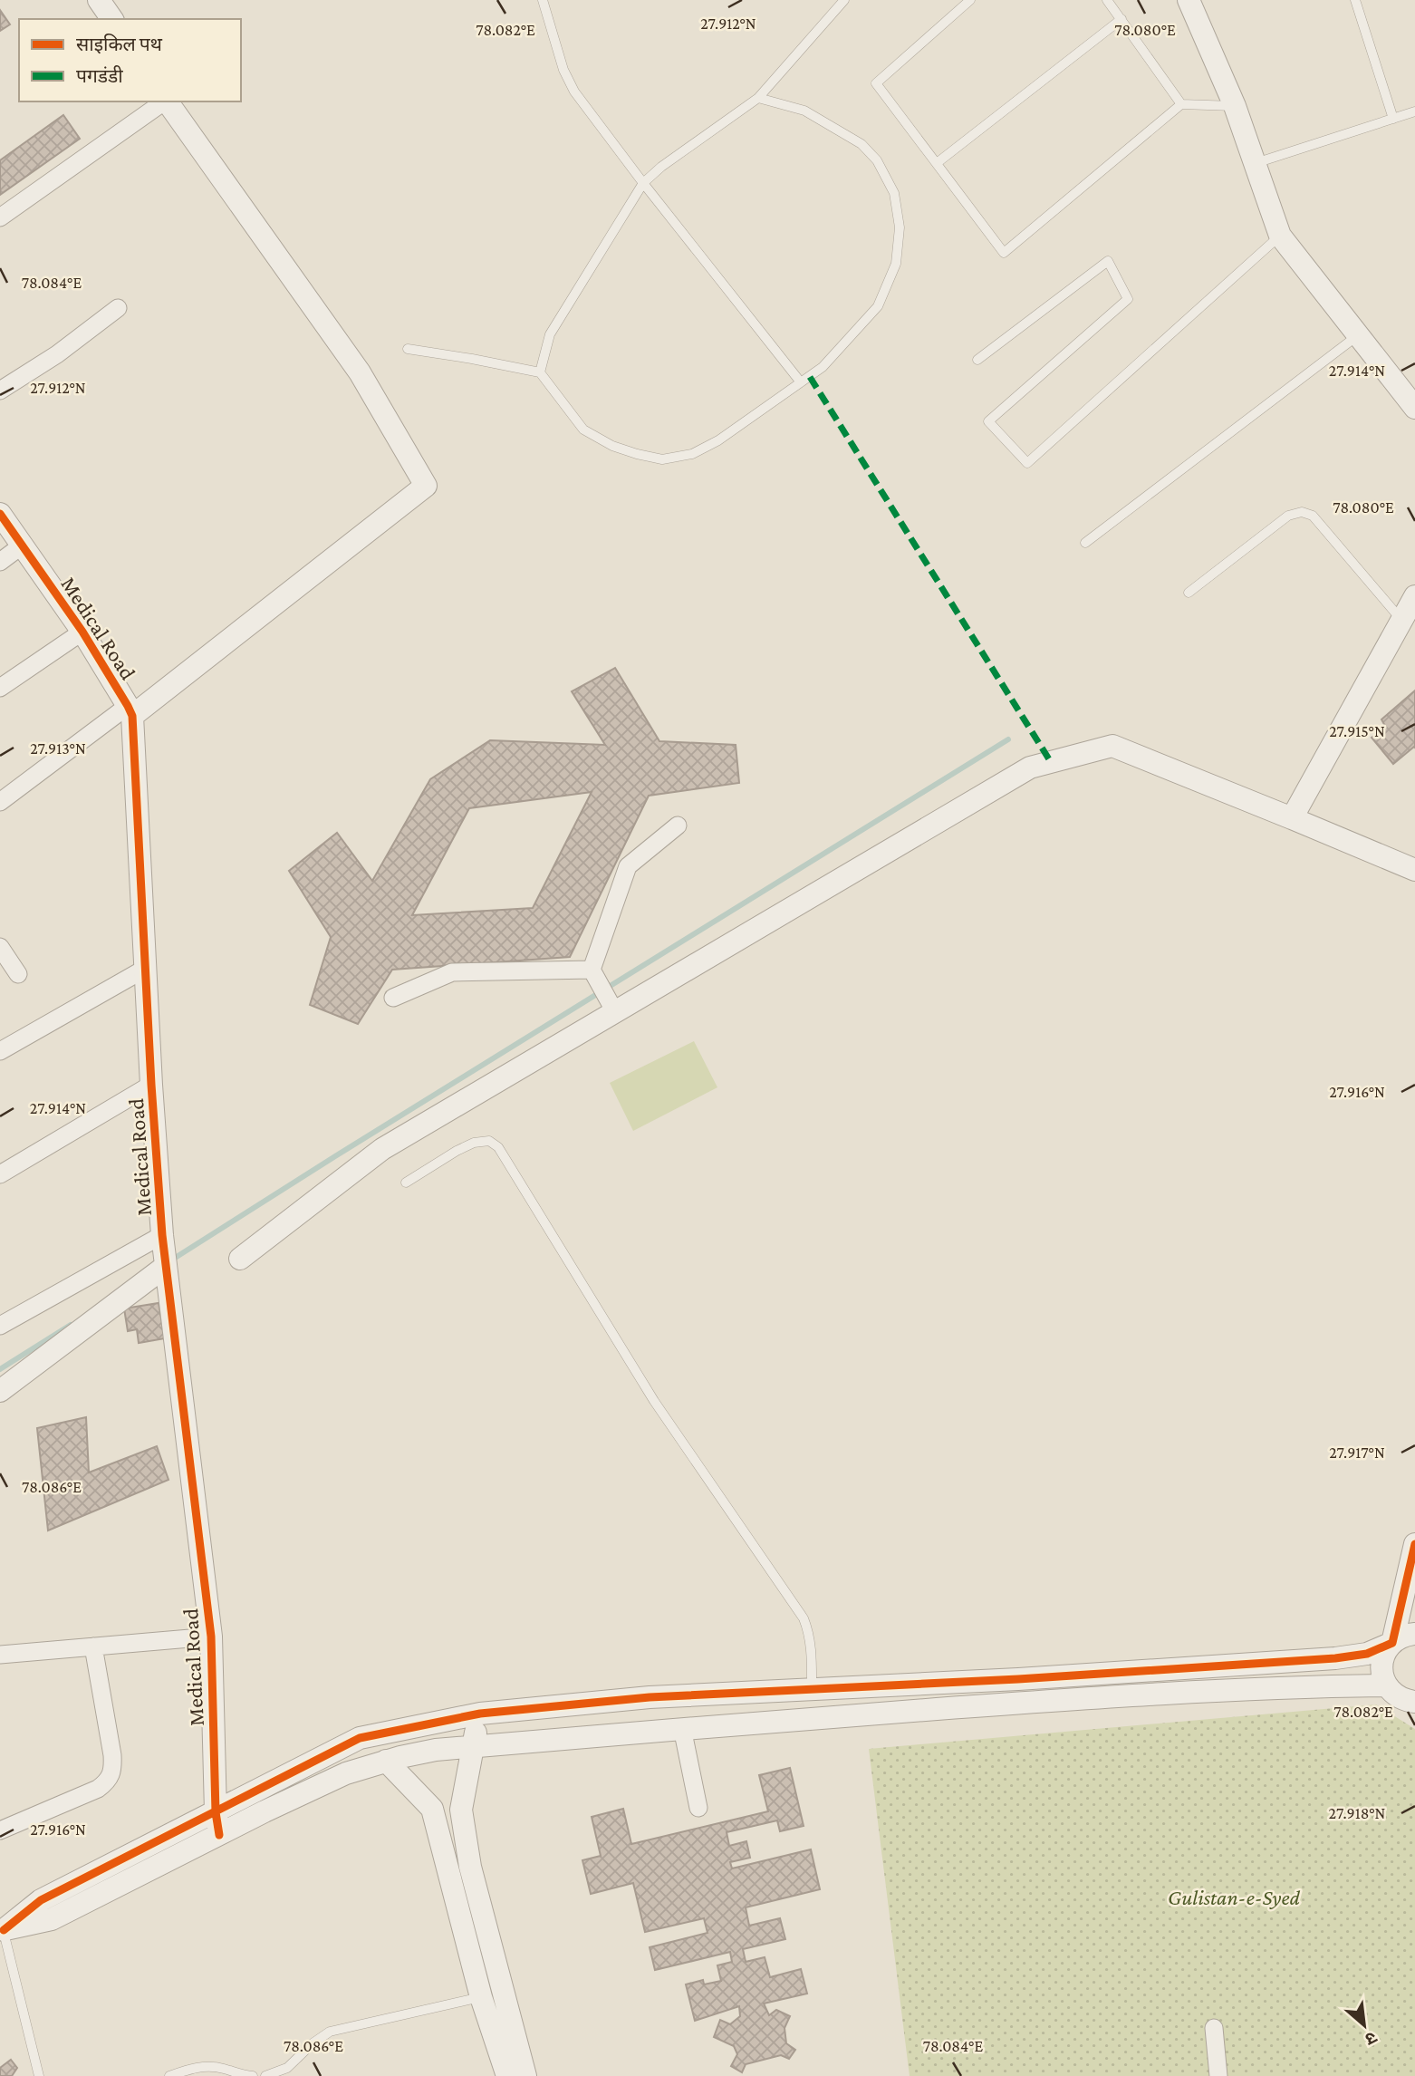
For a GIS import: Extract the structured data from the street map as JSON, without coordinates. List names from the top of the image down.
{
  "streets": {
    "street": ["Medical Road"]
  },
  "parks": ["Gulistan-e-Syed"],
  "legend": ["साइकिल पथ", "पगडंडी"],
  "north": "bottom right",
  "coordinates": [
    "27.912°N",
    "78.080°E",
    "78.082°E",
    "78.084°E",
    "27.914°N",
    "27.915°N",
    "27.913°N",
    "27.916°N",
    "27.917°N",
    "78.086°E",
    "27.918°N"
  ]
}
